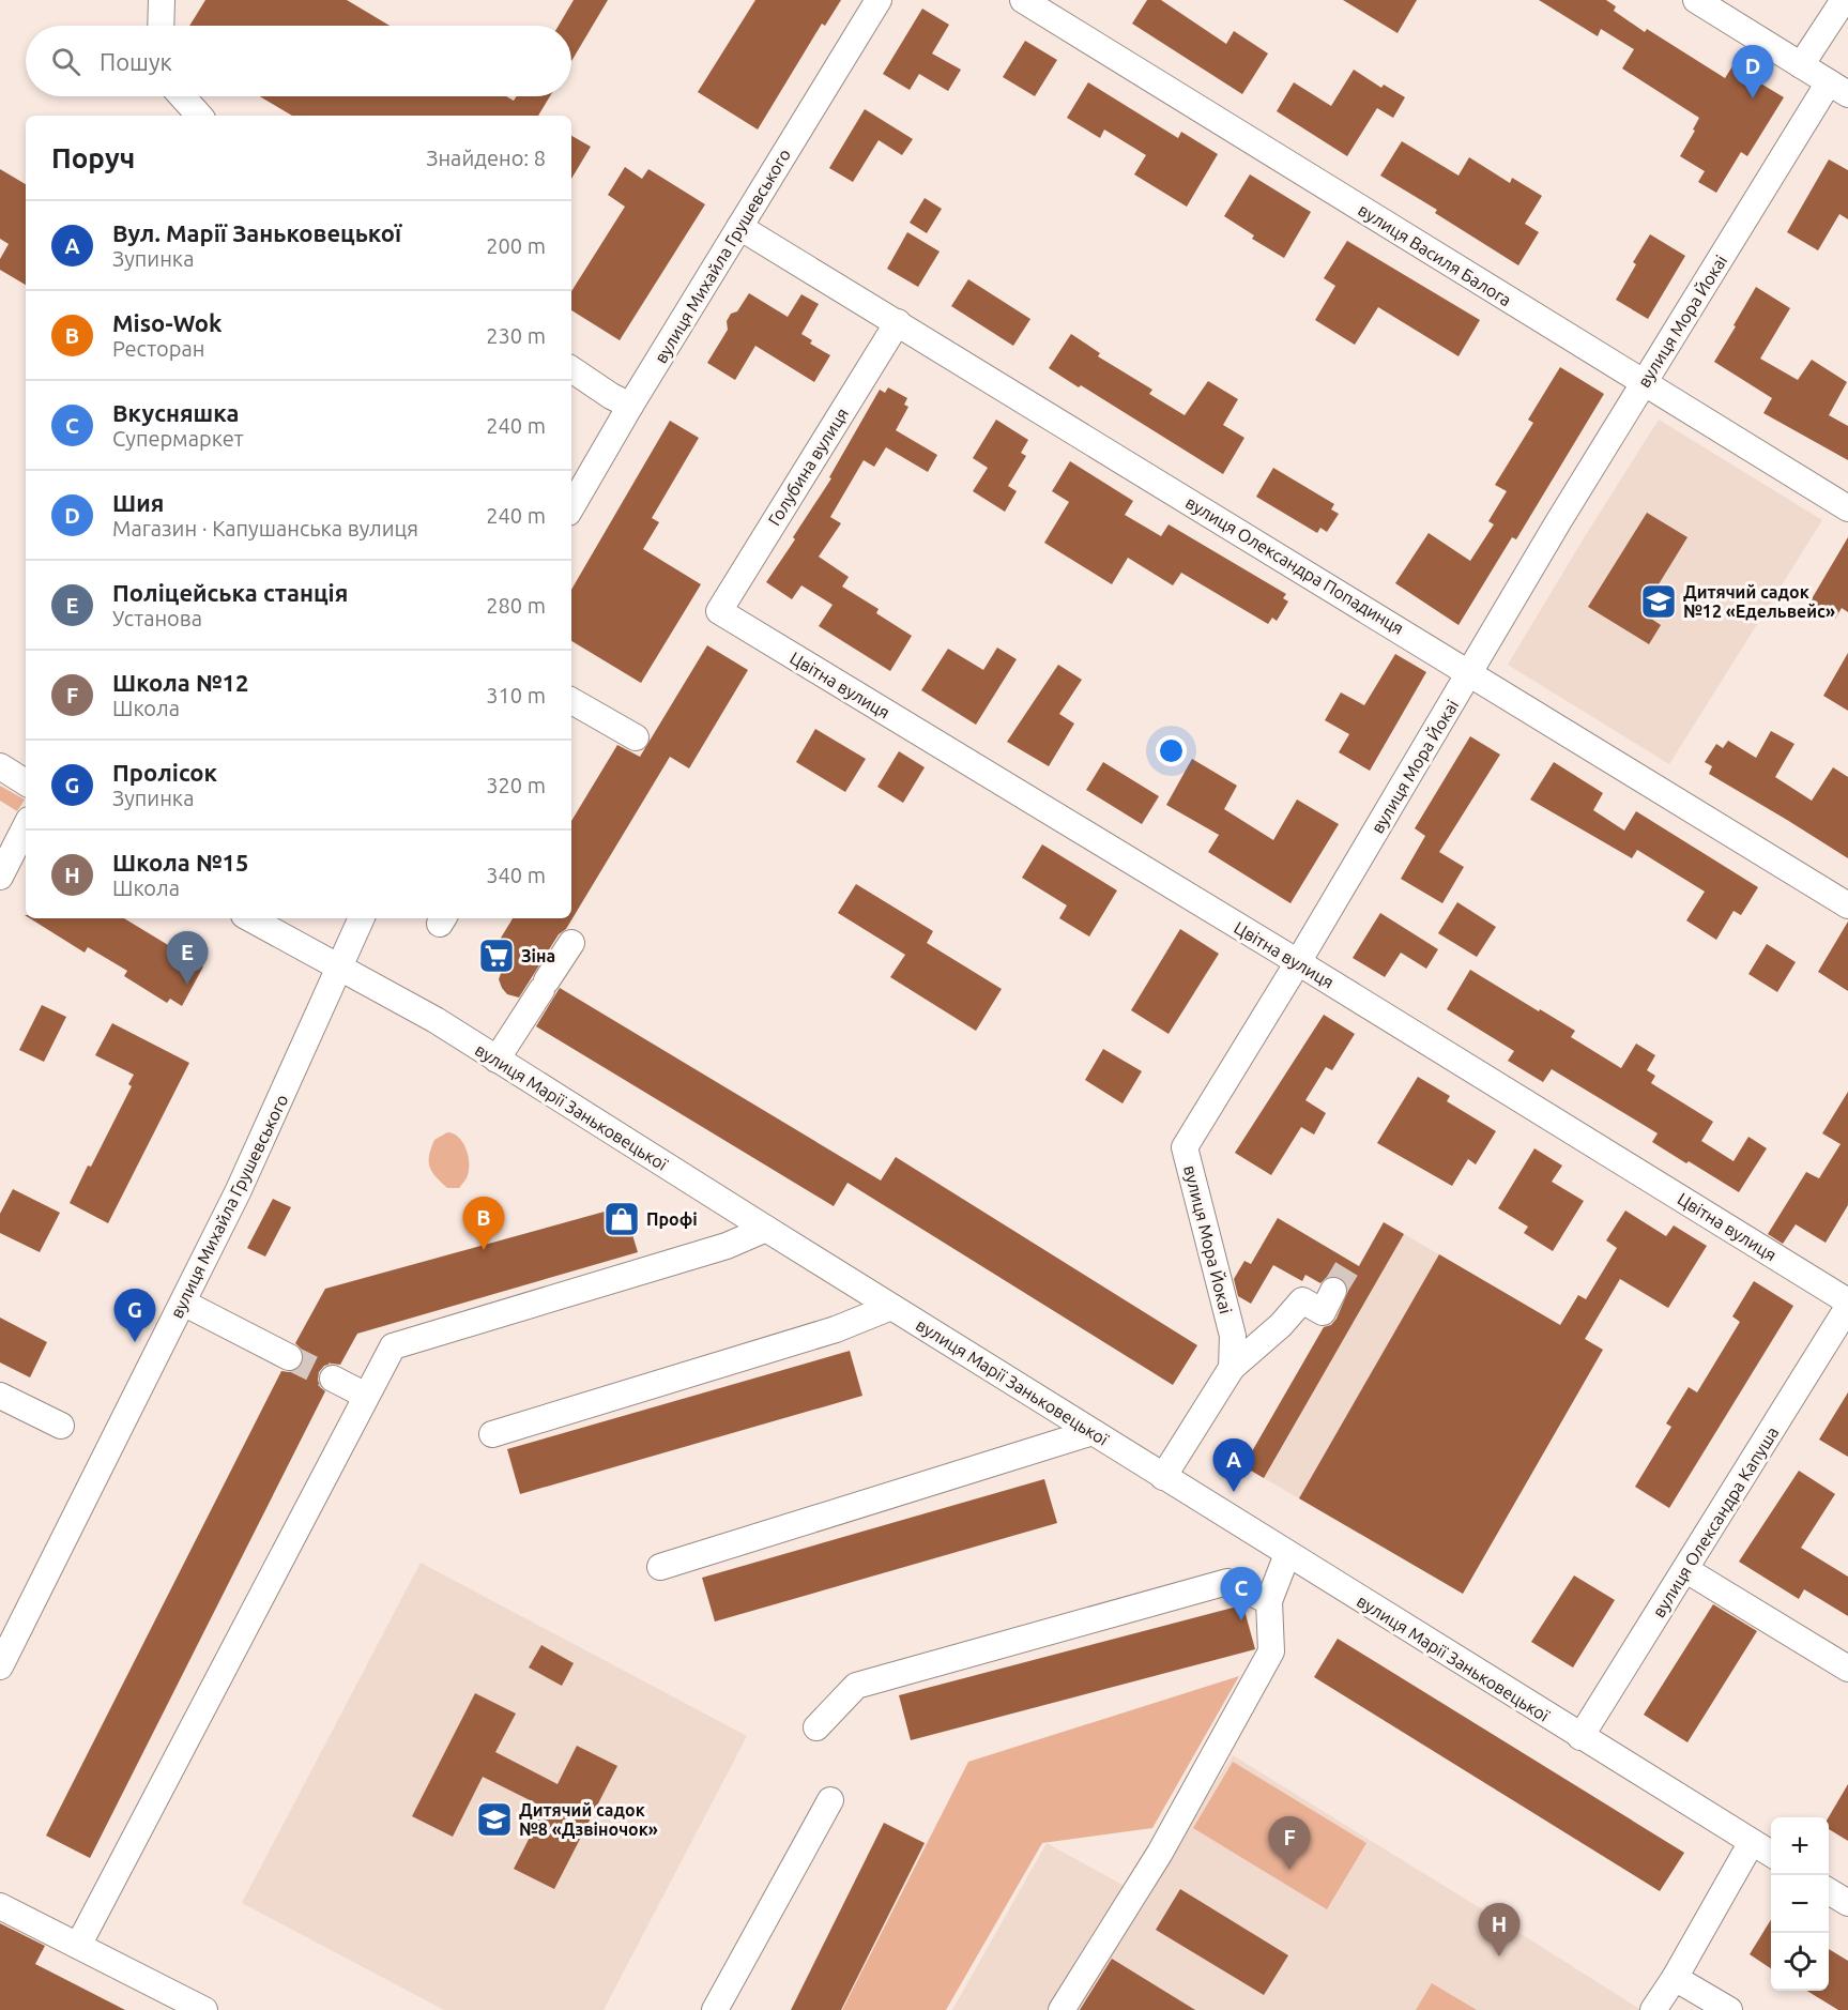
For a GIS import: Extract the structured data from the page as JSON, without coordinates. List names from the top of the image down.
{
  "streets": {
    "street": [
      "вулиця Василя Балога",
      "вулиця Михайла Грушевського",
      "вулиця Мора Йокаі",
      "Голубина вулиця",
      "вулиця Олександра Попадинця",
      "Цвітна вулиця",
      "вулиця Марії Заньковецької",
      "вулиця Олександра Капуша"
    ]
  },
  "crossings": [
    ["вулиця Василя Балога", "вулиця Мора Йокаі"],
    ["вулиця Михайла Грушевського", "вулиця Олександра Попадинця"],
    ["вулиця Михайла Грушевського", "вулиця Марії Заньковецької"],
    ["вулиця Мора Йокаі", "вулиця Олександра Попадинця"],
    ["вулиця Мора Йокаі", "Цвітна вулиця"],
    ["Голубина вулиця", "вулиця Олександра Попадинця"],
    ["Голубина вулиця", "Цвітна вулиця"],
    ["вулиця Марії Заньковецької", "вулиця Олександра Капуша"]
  ],
  "places": {
    "school or university": ["Дитячий садок №12 «Едельвейс»", "Дитячий садок №8 «Дзвіночок»"],
    "supermarket": ["Зіна"],
    "shop": ["Профі"]
  },
  "page": {
    "search": "Пошук",
    "pins": [
      "D",
      "E",
      "B",
      "G",
      "A",
      "C",
      "F",
      "H"
    ],
    "heading": ["Поруч", "Знайдено: 8"],
    "list": [
      {
        "mark": "A",
        "name": "Вул. Марії Заньковецької",
        "note": "Зупинка",
        "value": "200 m"
      },
      {
        "mark": "B",
        "name": "Miso-Wok",
        "note": "Ресторан",
        "value": "230 m"
      },
      {
        "mark": "C",
        "name": "Вкусняшка",
        "note": "Супермаркет",
        "value": "240 m"
      },
      {
        "mark": "D",
        "name": "Шия",
        "note": "Магазин · Капушанська вулиця",
        "value": "240 m"
      },
      {
        "mark": "E",
        "name": "Поліцейська станція",
        "note": "Установа",
        "value": "280 m"
      },
      {
        "mark": "F",
        "name": "Школа №12",
        "note": "Школа",
        "value": "310 m"
      },
      {
        "mark": "G",
        "name": "Пролісок",
        "note": "Зупинка",
        "value": "320 m"
      },
      {
        "mark": "H",
        "name": "Школа №15",
        "note": "Школа",
        "value": "340 m"
      }
    ],
    "map_buttons": ["+", "−"]
  }
}
